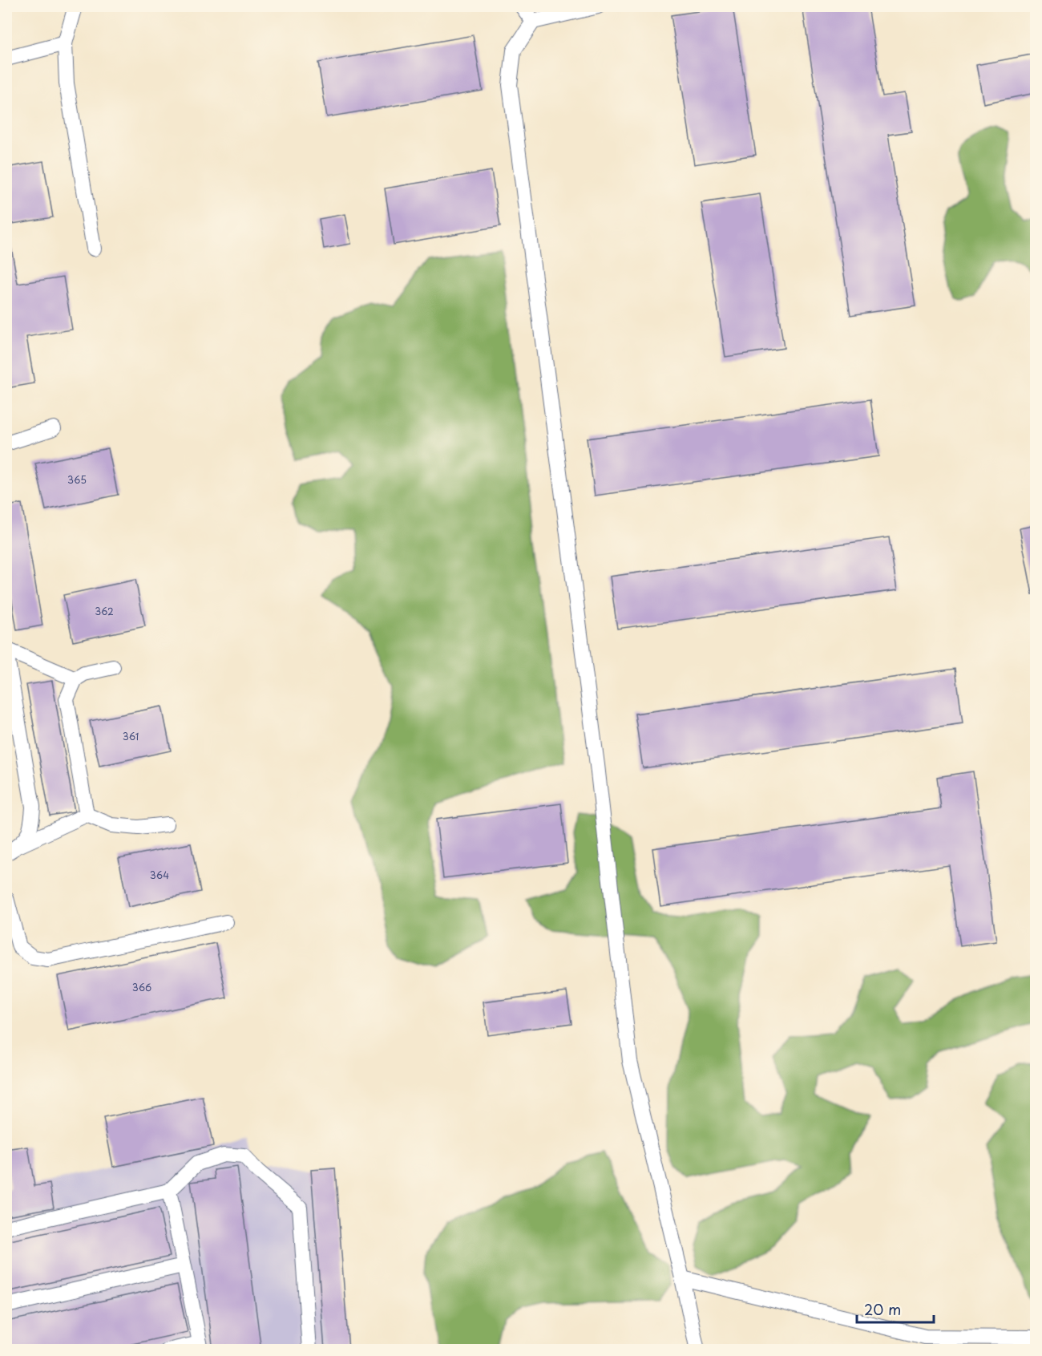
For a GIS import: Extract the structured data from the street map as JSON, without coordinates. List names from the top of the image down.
{
  "house_numbers": [
    "365",
    "362",
    "361",
    "364",
    "366"
  ],
  "scale_bar": "20 m"
}
